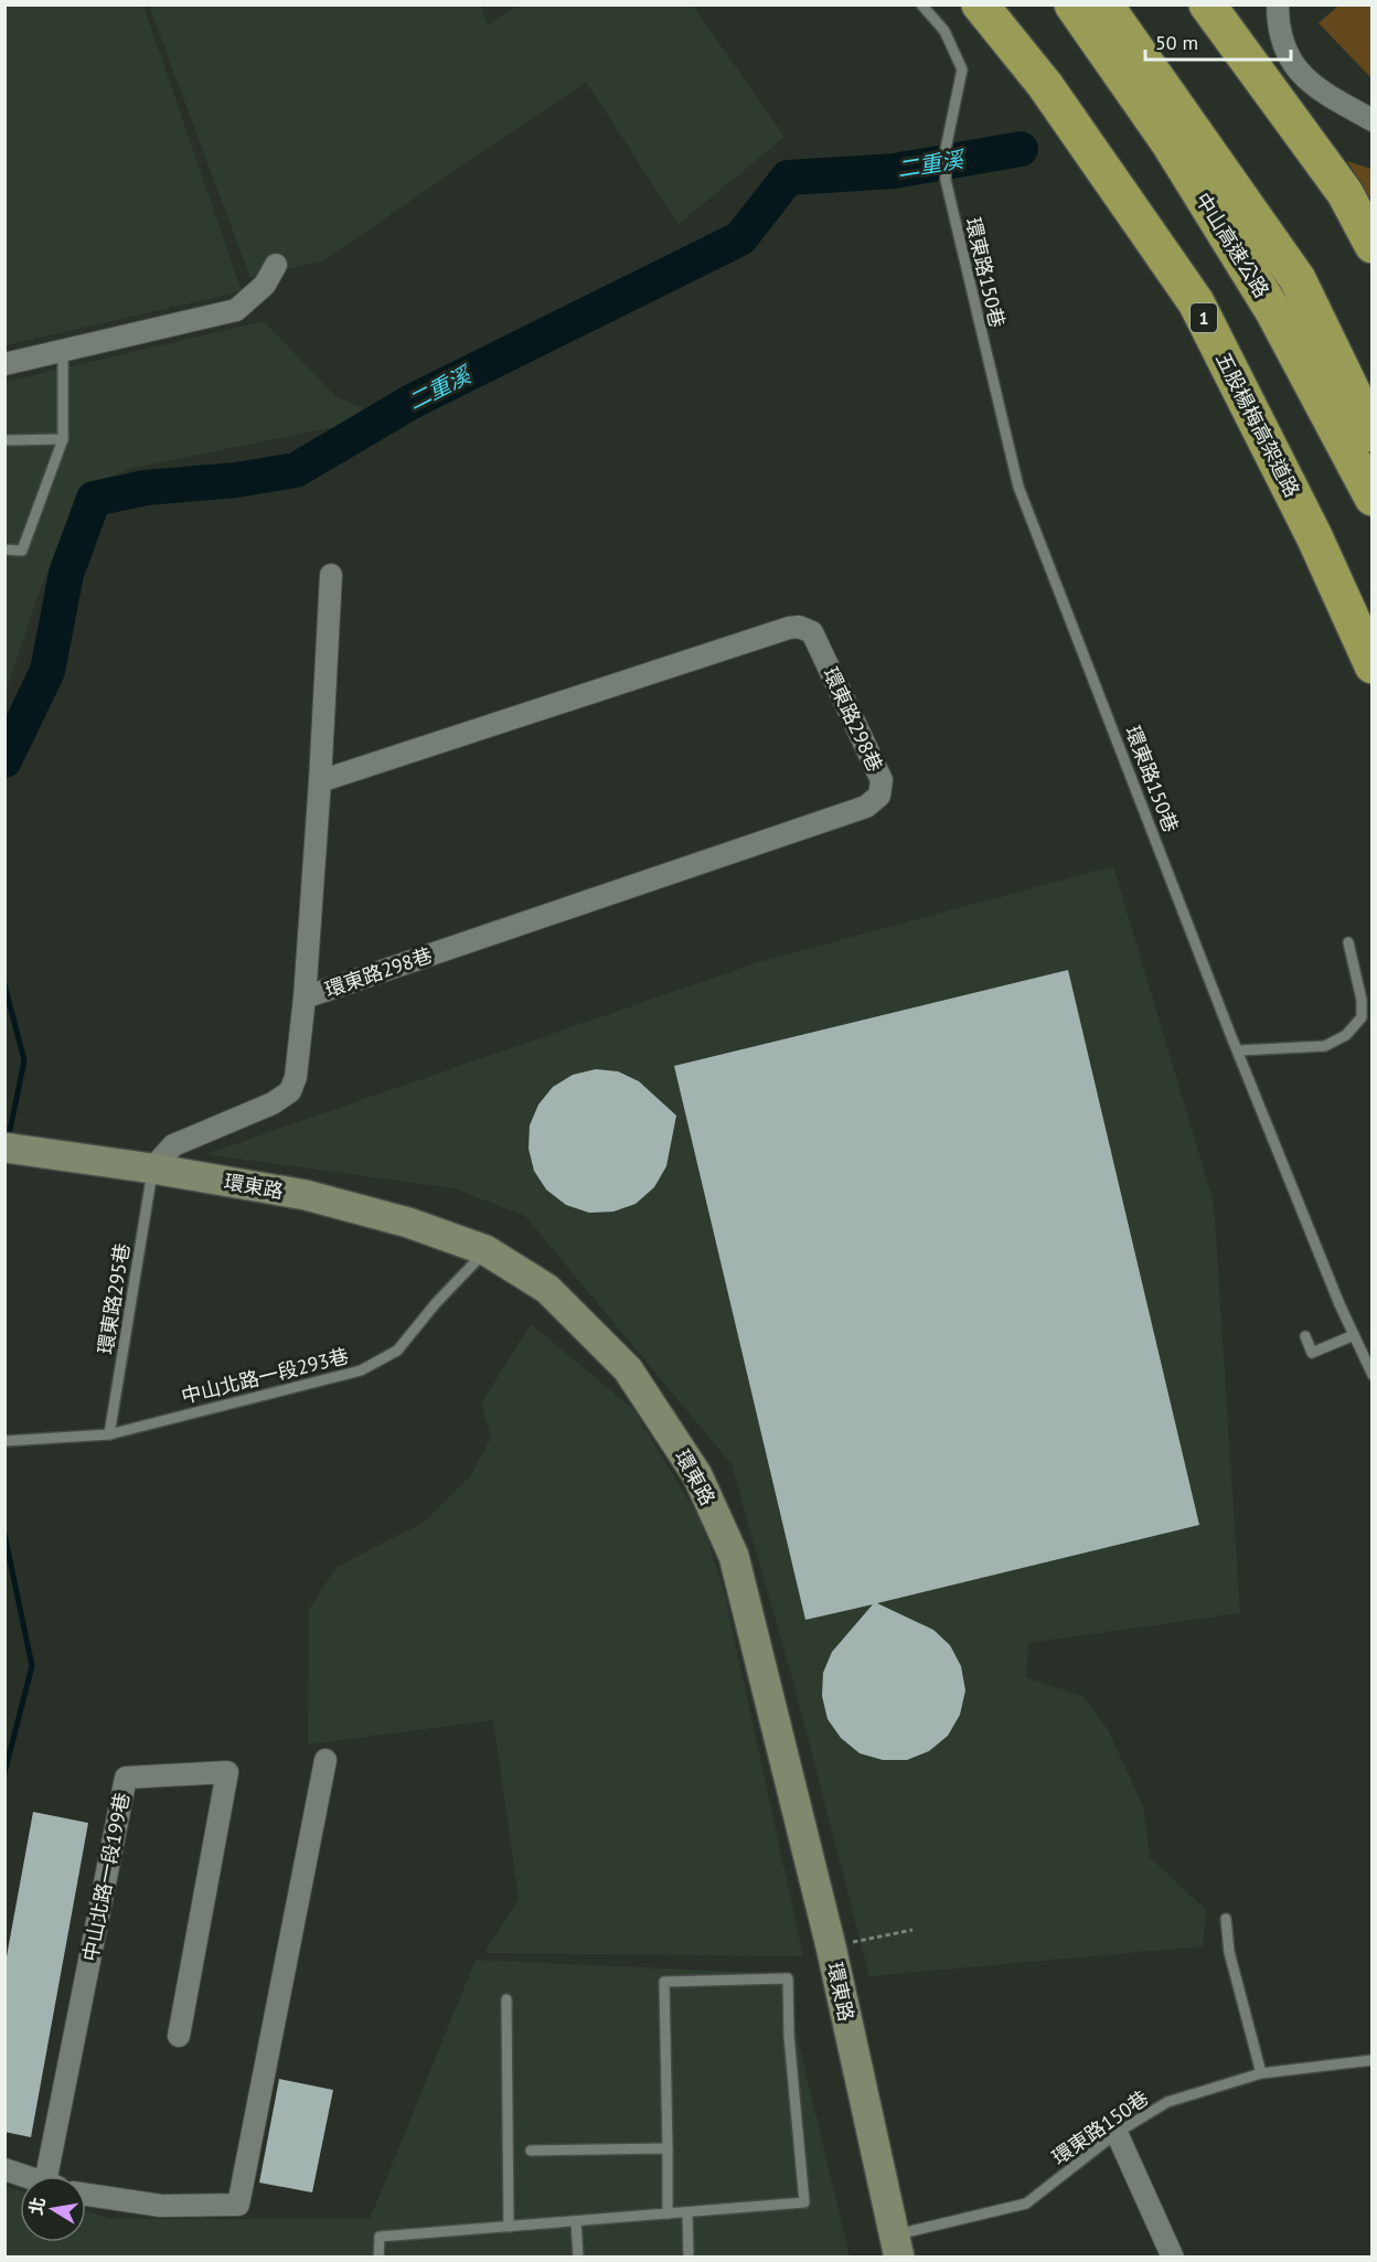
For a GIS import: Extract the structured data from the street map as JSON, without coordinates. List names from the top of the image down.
{
  "streets": {
    "highway": ["中山高速公路", "1", "五股楊梅高架道路"],
    "street": ["環東路298巷", "環東路", "中山北路一段199巷"],
    "lane": ["環東路150巷", "環東路295巷", "中山北路一段293巷"]
  },
  "crossings": [
    ["環東路150巷", "環東路"],
    ["環東路298巷", "環東路"],
    ["環東路298巷", "環東路295巷"],
    ["環東路", "環東路295巷"],
    ["環東路", "中山北路一段293巷"],
    ["環東路295巷", "中山北路一段293巷"]
  ],
  "water": ["二重溪"],
  "scale_bar": "50 m",
  "north": "left"
}
